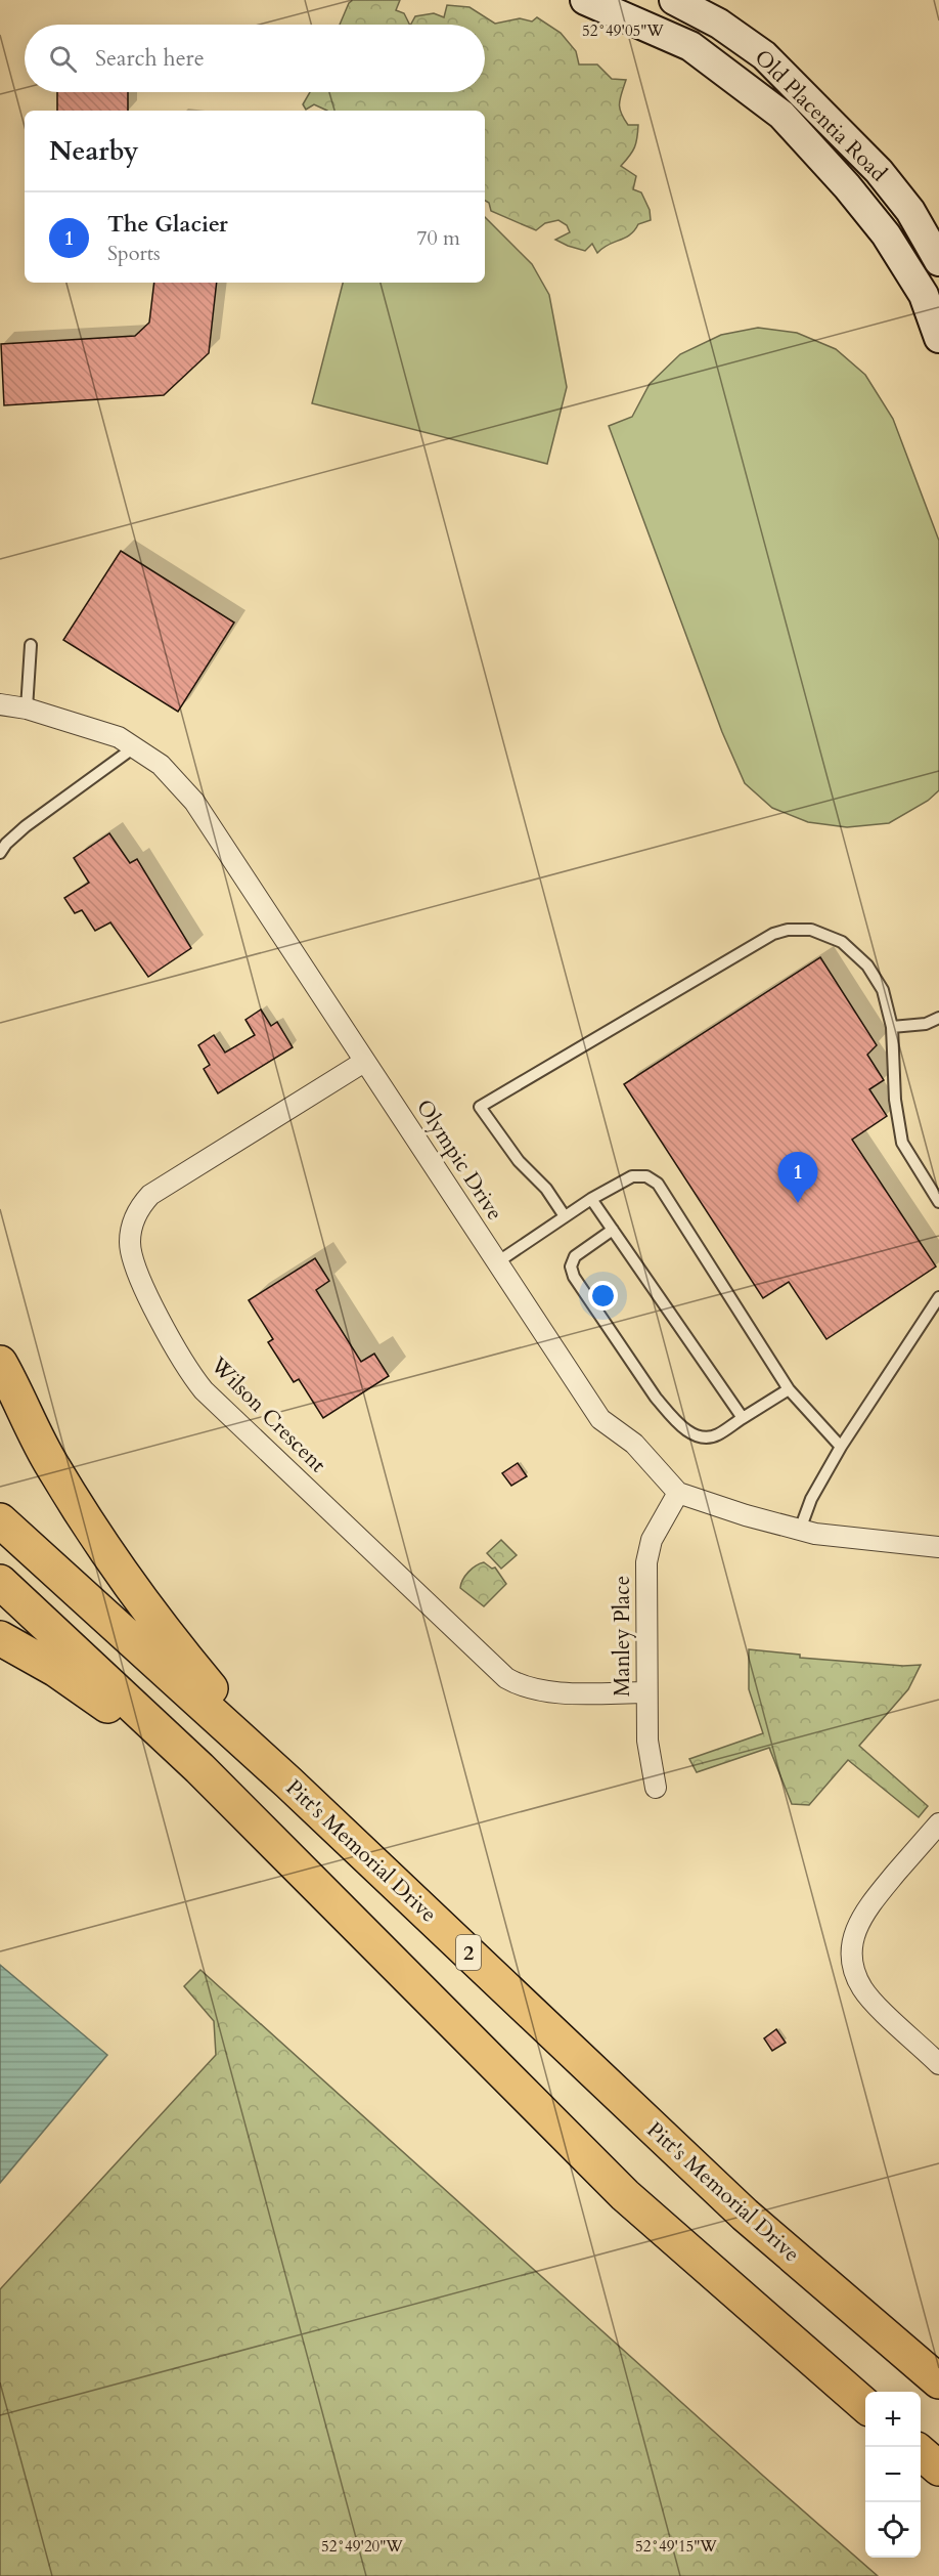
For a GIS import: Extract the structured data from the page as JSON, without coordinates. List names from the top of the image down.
{
  "streets": {
    "highway": ["Pitt's Memorial Drive", "2"],
    "main road": ["Old Placentia Road"],
    "street": ["Olympic Drive", "Wilson Crescent", "Manley Place"]
  },
  "crossings": [
    ["Olympic Drive", "Wilson Crescent"],
    ["Olympic Drive", "Manley Place"],
    ["Wilson Crescent", "Manley Place"]
  ],
  "page": {
    "search": "Search here",
    "heading": "Nearby",
    "list": [
      {
        "mark": "1",
        "name": "The Glacier",
        "note": "Sports",
        "value": "70 m"
      }
    ],
    "pins": "1",
    "map_buttons": ["+", "−"]
  },
  "coordinates": ["52°49'05\"W", "52°49'20\"W", "52°49'15\"W"]
}
